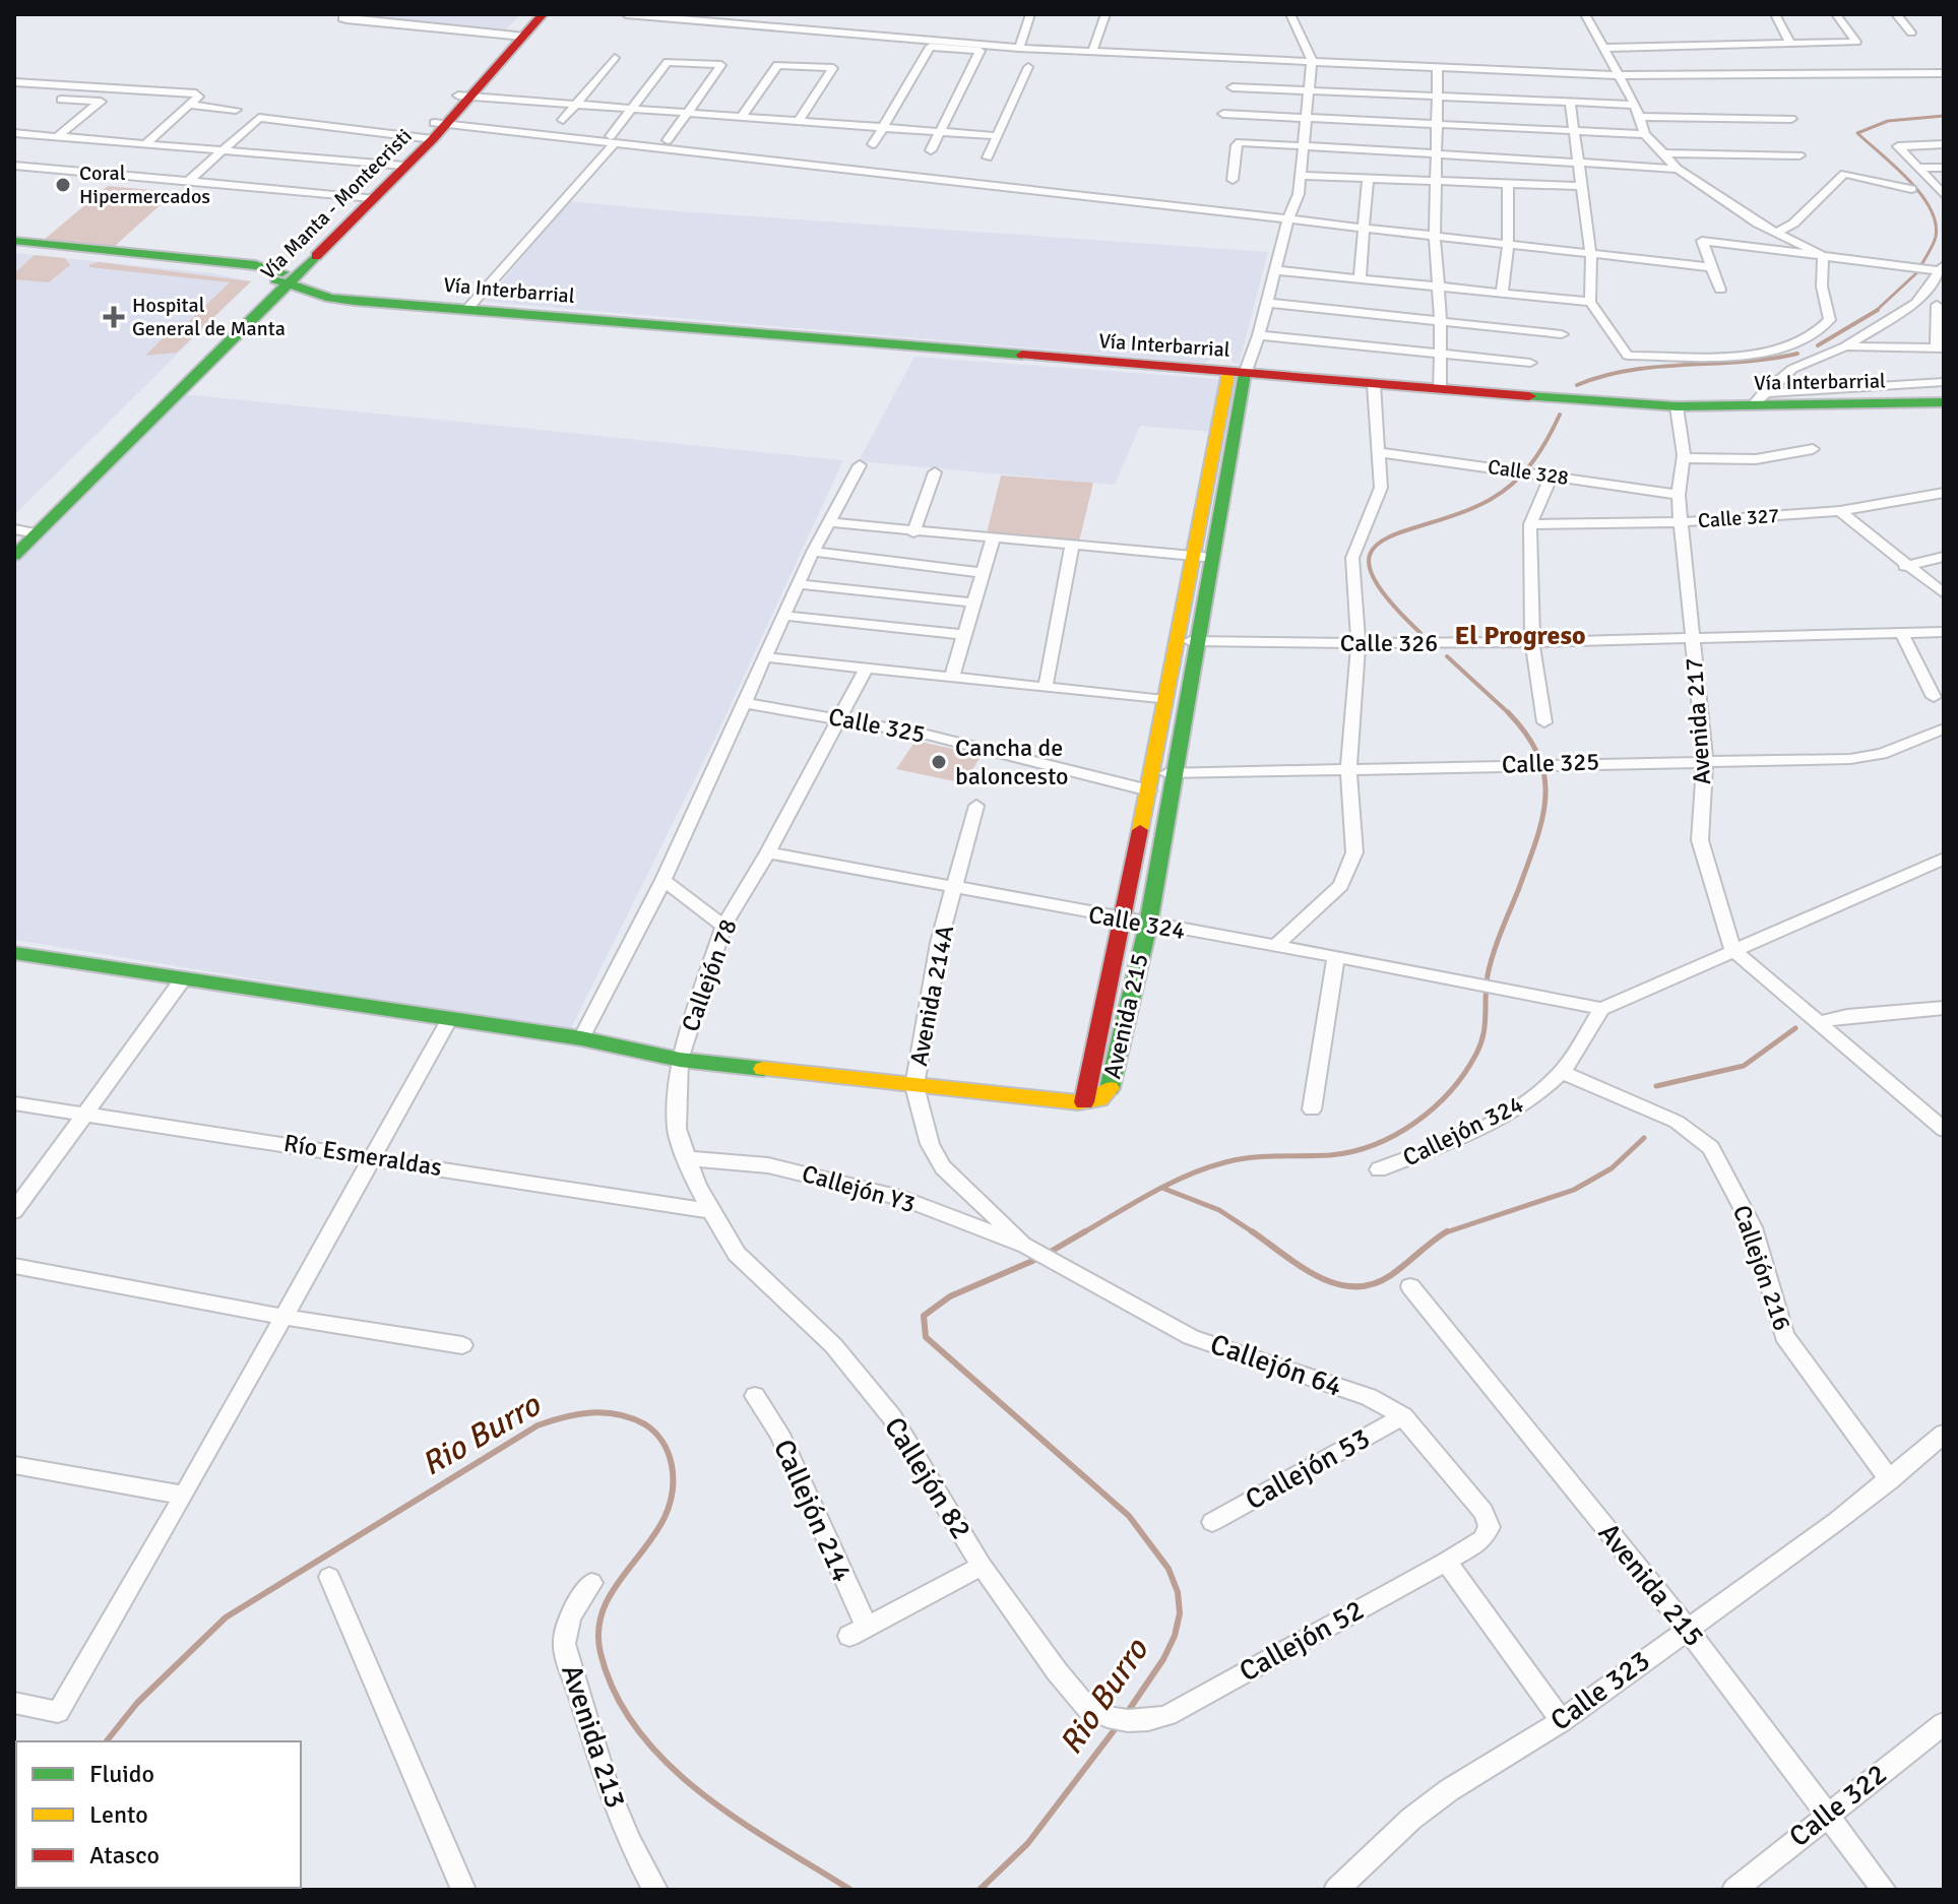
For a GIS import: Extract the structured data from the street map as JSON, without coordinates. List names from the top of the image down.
{
  "streets": {
    "main road": ["Vía Manta - Montecristi", "Vía Interbarrial", "Avenida 215"],
    "street": [
      "Calle 328",
      "Calle 327",
      "Calle 326",
      "Avenida 217",
      "Calle 325",
      "Calle 324",
      "Callejón 78",
      "Avenida 214A",
      "Callejón 324",
      "Río Esmeraldas",
      "Callejón Y3",
      "Callejón 216",
      "Callejón 64",
      "Callejón 53",
      "Callejón 82",
      "Callejón 214",
      "Callejón 52",
      "Calle 323",
      "Avenida 213",
      "Calle 322"
    ]
  },
  "crossings": [
    ["Vía Manta - Montecristi", "Vía Interbarrial"],
    ["Vía Interbarrial", "Avenida 217"],
    ["Vía Interbarrial", "Avenida 215"],
    ["Calle 328", "Avenida 217"],
    ["Calle 327", "Avenida 217"],
    ["Calle 326", "Avenida 217"],
    ["Calle 326", "Avenida 215"],
    ["Avenida 217", "Calle 325"],
    ["Calle 325", "Callejón 78"],
    ["Calle 325", "Avenida 215"],
    ["Calle 324", "Callejón 78"],
    ["Calle 324", "Avenida 214A"],
    ["Calle 324", "Avenida 215"],
    ["Calle 324", "Callejón 324"],
    ["Callejón 78", "Río Esmeraldas"],
    ["Callejón 78", "Callejón Y3"],
    ["Callejón 78", "Callejón 82"],
    ["Avenida 214A", "Callejón Y3"],
    ["Avenida 214A", "Callejón 64"],
    ["Avenida 215", "Calle 323"],
    ["Avenida 215", "Calle 322"],
    ["Callejón 324", "Callejón 216"],
    ["Callejón Y3", "Callejón 64"],
    ["Callejón 216", "Calle 323"],
    ["Callejón 64", "Callejón 53"],
    ["Callejón 64", "Callejón 52"],
    ["Callejón 82", "Callejón 214"],
    ["Callejón 82", "Callejón 52"]
  ],
  "districts": ["El Progreso"],
  "water": ["Rio Burro"],
  "places": {
    "other": ["Coral Hipermercados", "Cancha de baloncesto"],
    "health": ["Hospital General de Manta"]
  },
  "legend": ["Fluido", "Lento", "Atasco"]
}
